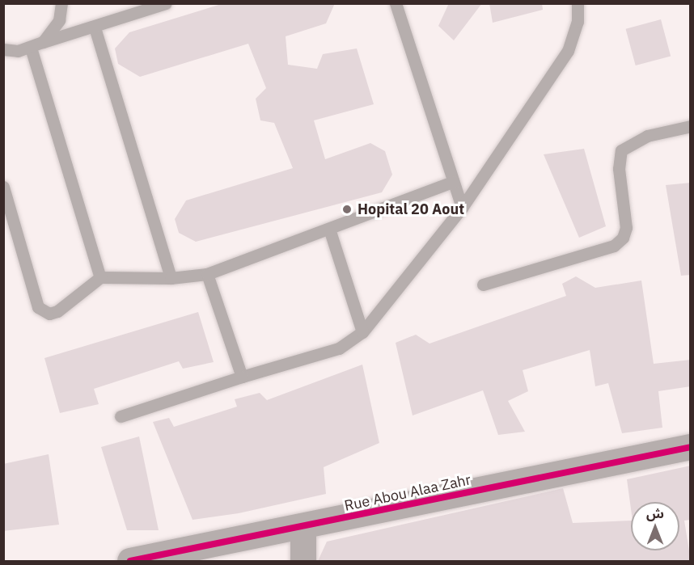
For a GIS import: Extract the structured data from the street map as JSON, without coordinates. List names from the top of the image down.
{
  "streets": {
    "street": ["Rue Abou Alaa Zahr"]
  },
  "places": ["Hopital 20 Aout"],
  "north": "top"
}
